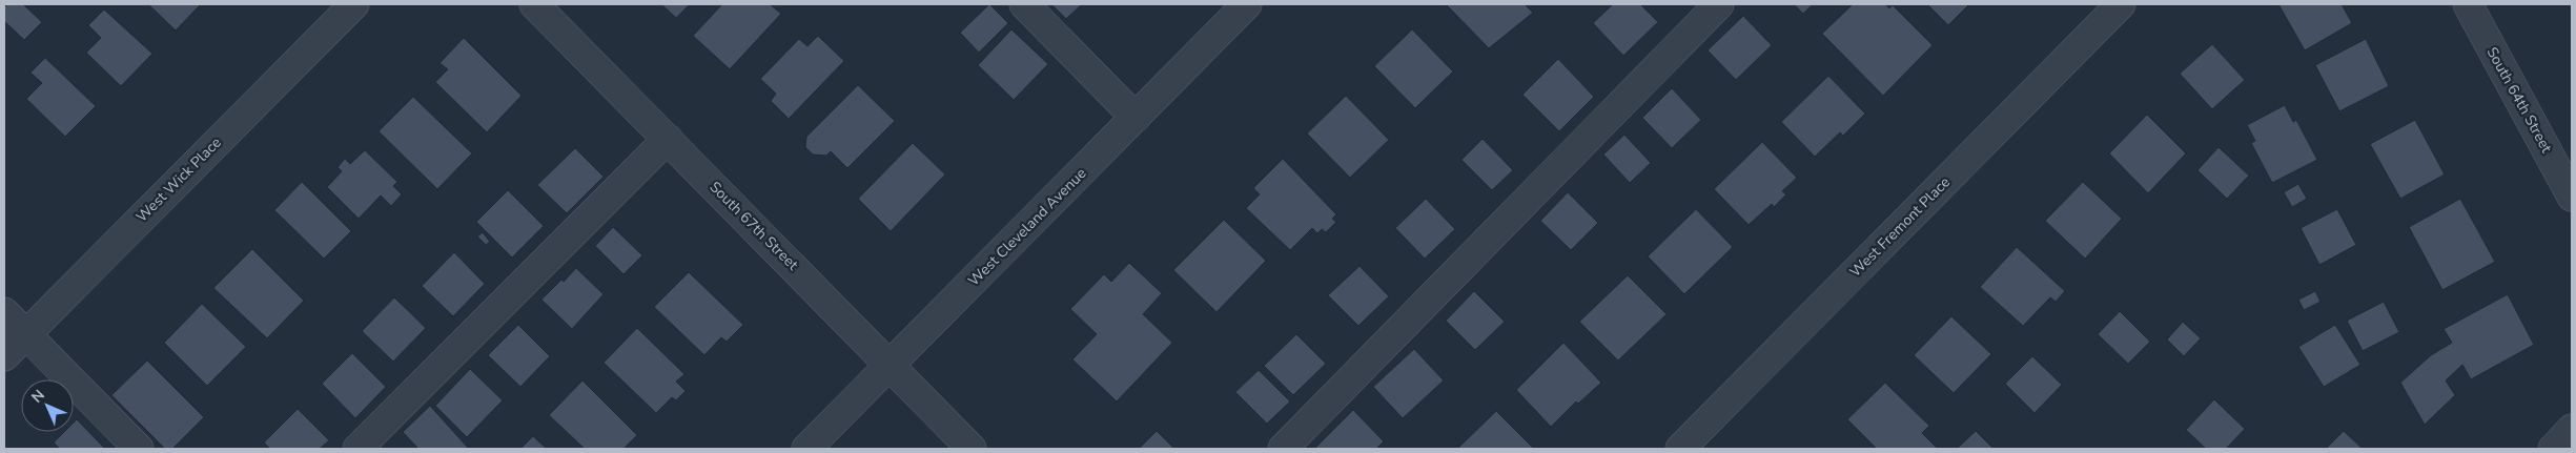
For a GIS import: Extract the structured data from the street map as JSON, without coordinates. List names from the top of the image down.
{
  "streets": {
    "street": [
      "South 64th Street",
      "West Wick Place",
      "South 67th Street",
      "West Cleveland Avenue",
      "West Fremont Place"
    ]
  },
  "crossings": [
    ["South 67th Street", "West Cleveland Avenue"]
  ],
  "north": "top left"
}
